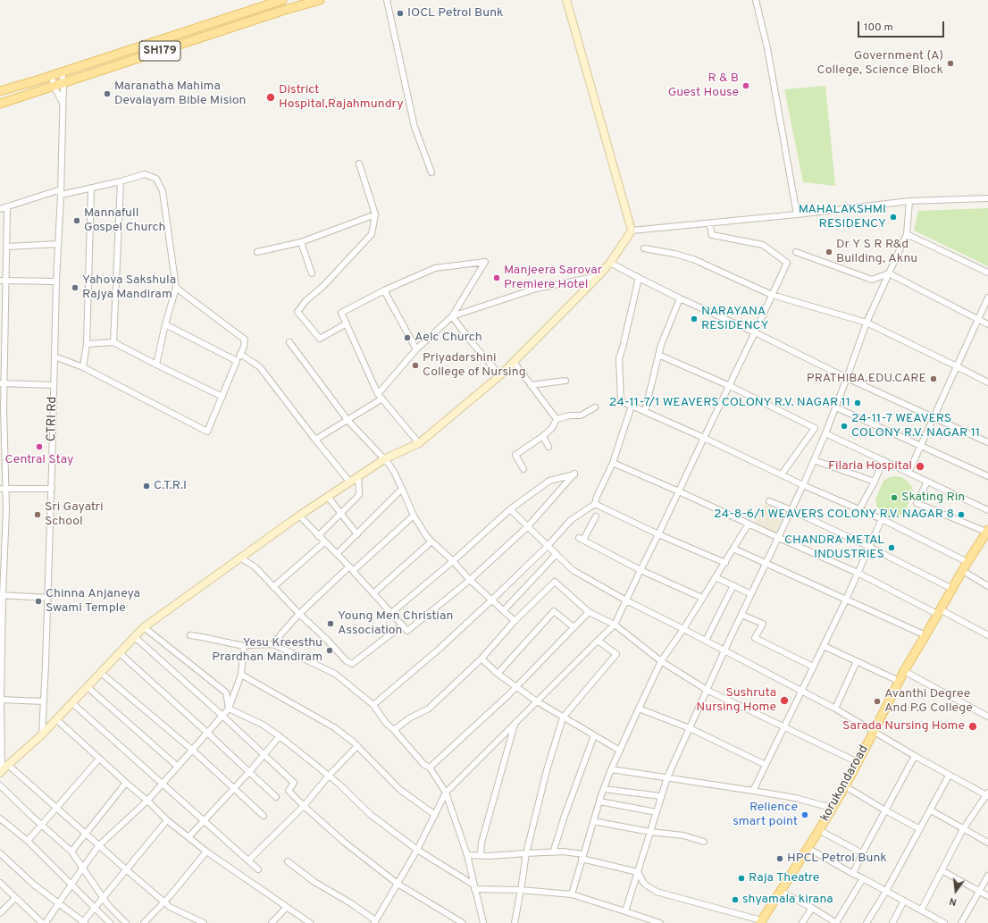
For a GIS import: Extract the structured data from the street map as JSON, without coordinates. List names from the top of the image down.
{
  "streets": {
    "main road": ["SH179", "korukondaroad"],
    "street": ["CTRI Rd"]
  },
  "crossings": [
    ["SH179", "CTRI Rd"]
  ],
  "places": [
    "IOCL Petrol Bunk",
    "Government (A) College, Science Block",
    "R & B Guest House",
    "Maranatha Mahima Devalayam Bible Mision",
    "District Hospital,Rajahmundry",
    "MAHALAKSHMI RESIDENCY",
    "Mannafull Gospel Church",
    "Dr Y S R R&d Building, Aknu",
    "Manjeera Sarovar Premiere Hotel",
    "Yahova Sakshula Rajya Mandiram",
    "NARAYANA RESIDENCY",
    "Aelc Church",
    "Priyadarshini College of Nursing",
    "PRATHIBA.EDU.CARE",
    "24-11-7/1 WEAVERS COLONY R.V. NAGAR 11",
    "24-11-7 WEAVERS COLONY R.V. NAGAR 11",
    "Central Stay",
    "Filaria Hospital",
    "C.T.R.I",
    "Skating Rin",
    "Sri Gayatri School",
    "24-8-6/1 WEAVERS COLONY R.V. NAGAR 8",
    "CHANDRA METAL INDUSTRIES",
    "Chinna Anjaneya Swami Temple",
    "Young Men Christian Association",
    "Yesu Kreesthu Prardhan Mandiram",
    "Sushruta Nursing Home",
    "Avanthi Degree And P.G College",
    "Sarada Nursing Home",
    "Relience smart point",
    "HPCL Petrol Bunk",
    "Raja Theatre",
    "shyamala kirana"
  ],
  "scale_bar": "100 m",
  "north": "bottom"
}
